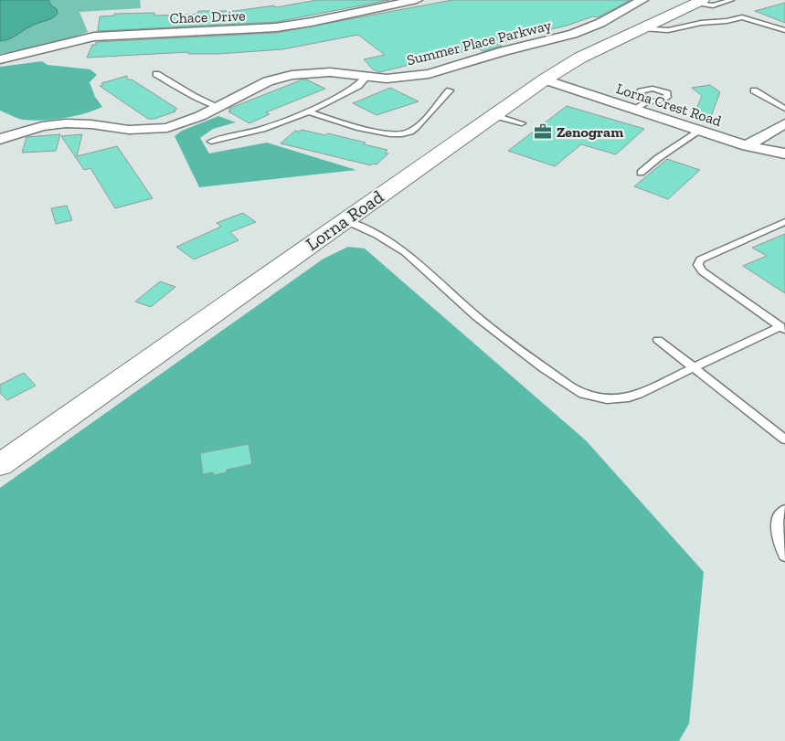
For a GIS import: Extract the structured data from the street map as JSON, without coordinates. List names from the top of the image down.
{
  "streets": {
    "street": [
      "Chace Drive",
      "Summer Place Parkway",
      "Lorna Crest Road",
      "Lorna Road"
    ]
  },
  "crossings": [
    ["Lorna Crest Road", "Lorna Road"]
  ],
  "places": {
    "office": ["Zenogram"]
  }
}
